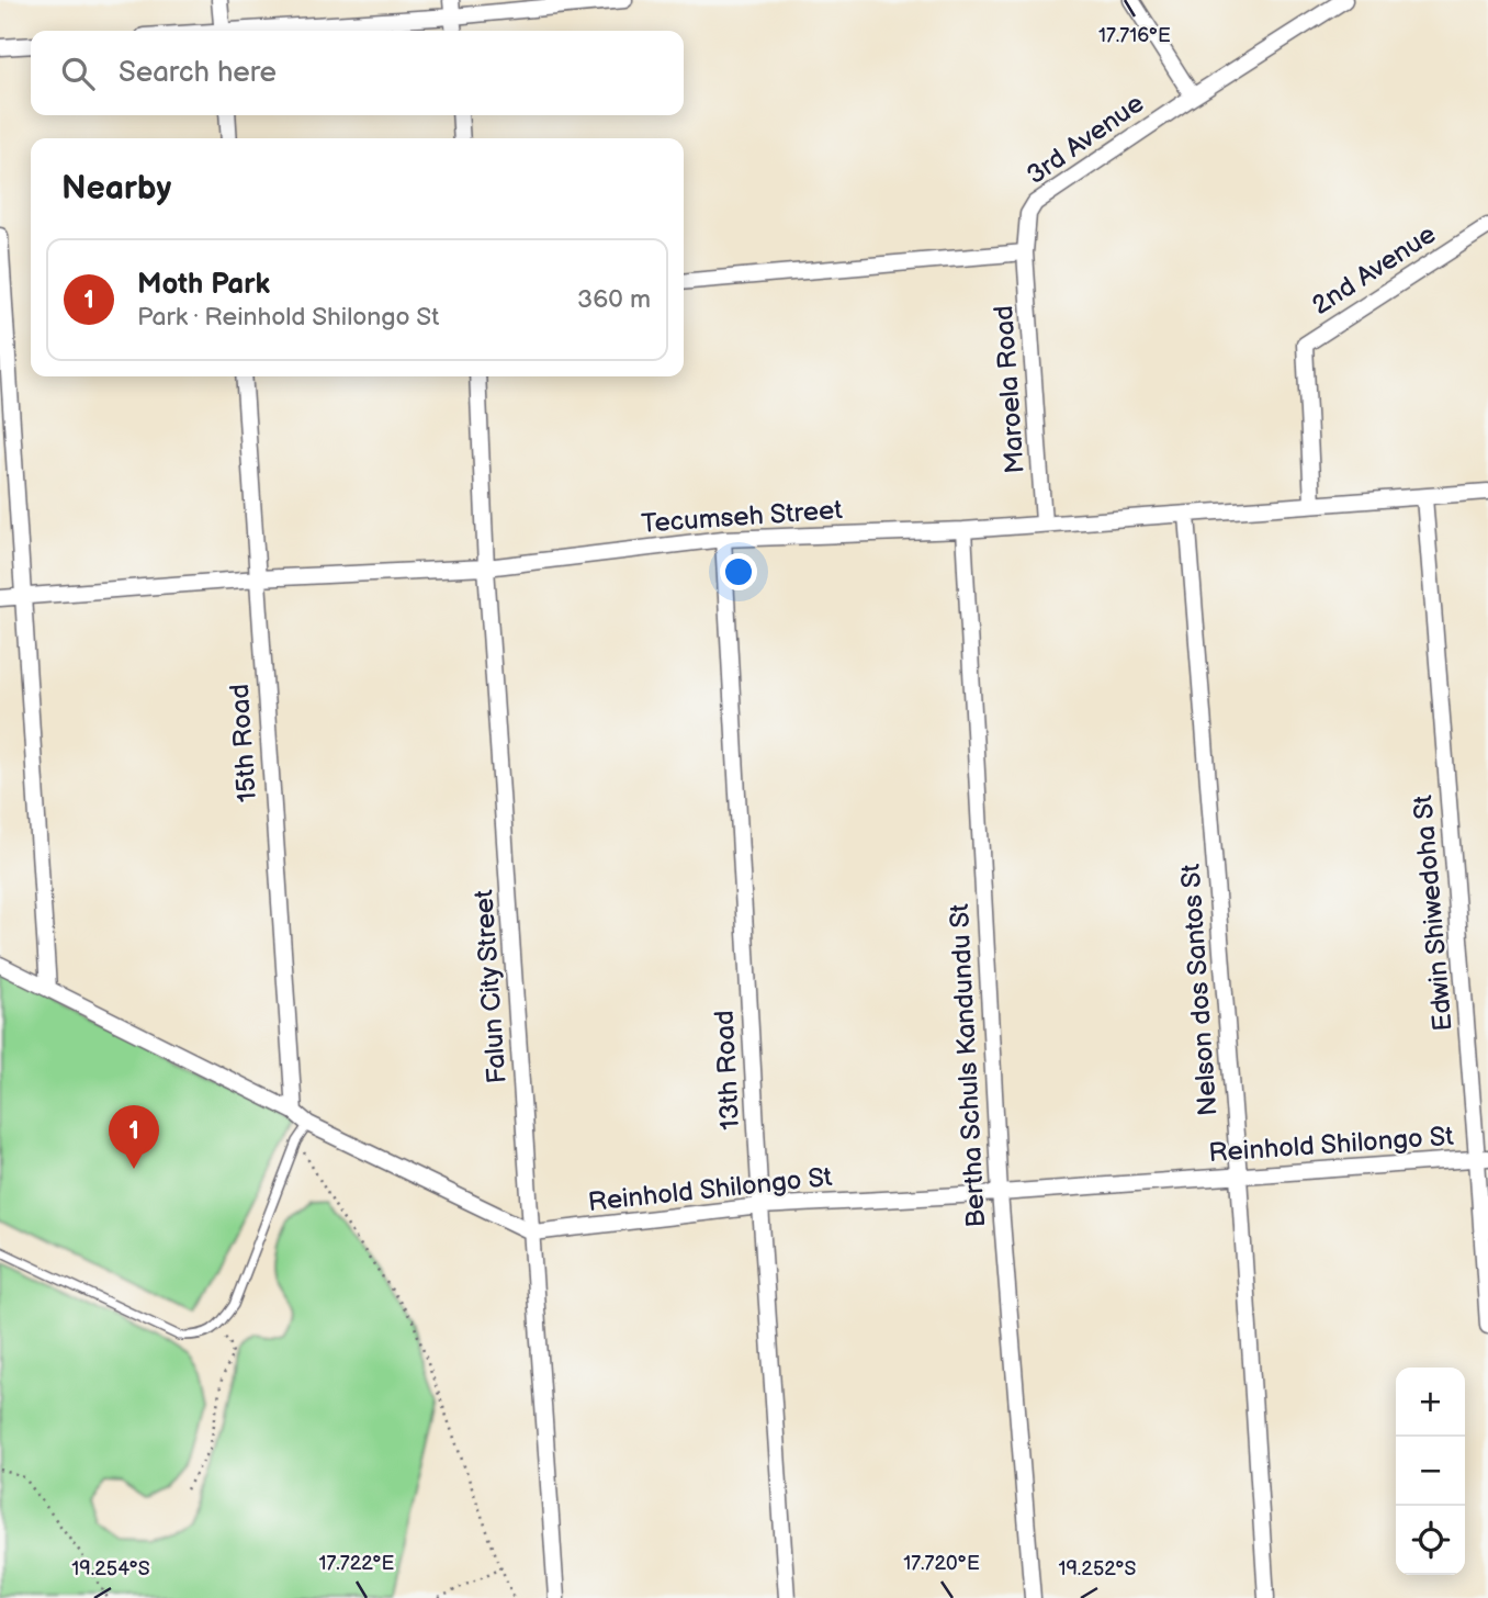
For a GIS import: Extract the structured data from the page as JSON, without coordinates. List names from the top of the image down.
{
  "streets": {
    "street": [
      "3rd Avenue",
      "2nd Avenue",
      "Maroela Road",
      "Tecumseh Street",
      "15th Road",
      "Edwin Shiwedoha St",
      "Falun City Street",
      "Nelson dos Santos St",
      "Bertha Schuls Kandundu St",
      "13th Road",
      "Reinhold Shilongo St"
    ]
  },
  "crossings": [
    ["3rd Avenue", "Maroela Road"],
    ["2nd Avenue", "Tecumseh Street"],
    ["Maroela Road", "Tecumseh Street"],
    ["Tecumseh Street", "15th Road"],
    ["Tecumseh Street", "Edwin Shiwedoha St"],
    ["Tecumseh Street", "Falun City Street"],
    ["Tecumseh Street", "Nelson dos Santos St"],
    ["Tecumseh Street", "Bertha Schuls Kandundu St"],
    ["Tecumseh Street", "13th Road"],
    ["Edwin Shiwedoha St", "Reinhold Shilongo St"],
    ["Falun City Street", "Reinhold Shilongo St"],
    ["Nelson dos Santos St", "Reinhold Shilongo St"],
    ["Bertha Schuls Kandundu St", "Reinhold Shilongo St"],
    ["13th Road", "Reinhold Shilongo St"]
  ],
  "page": {
    "search": "Search here",
    "heading": "Nearby",
    "list": [
      {
        "mark": "1",
        "name": "Moth Park",
        "note": "Park · Reinhold Shilongo St",
        "value": "360 m"
      }
    ],
    "pins": "1",
    "map_buttons": ["+", "−"]
  },
  "coordinates": [
    "17.716°E",
    "17.722°E",
    "17.720°E",
    "19.254°S",
    "19.252°S"
  ]
}
